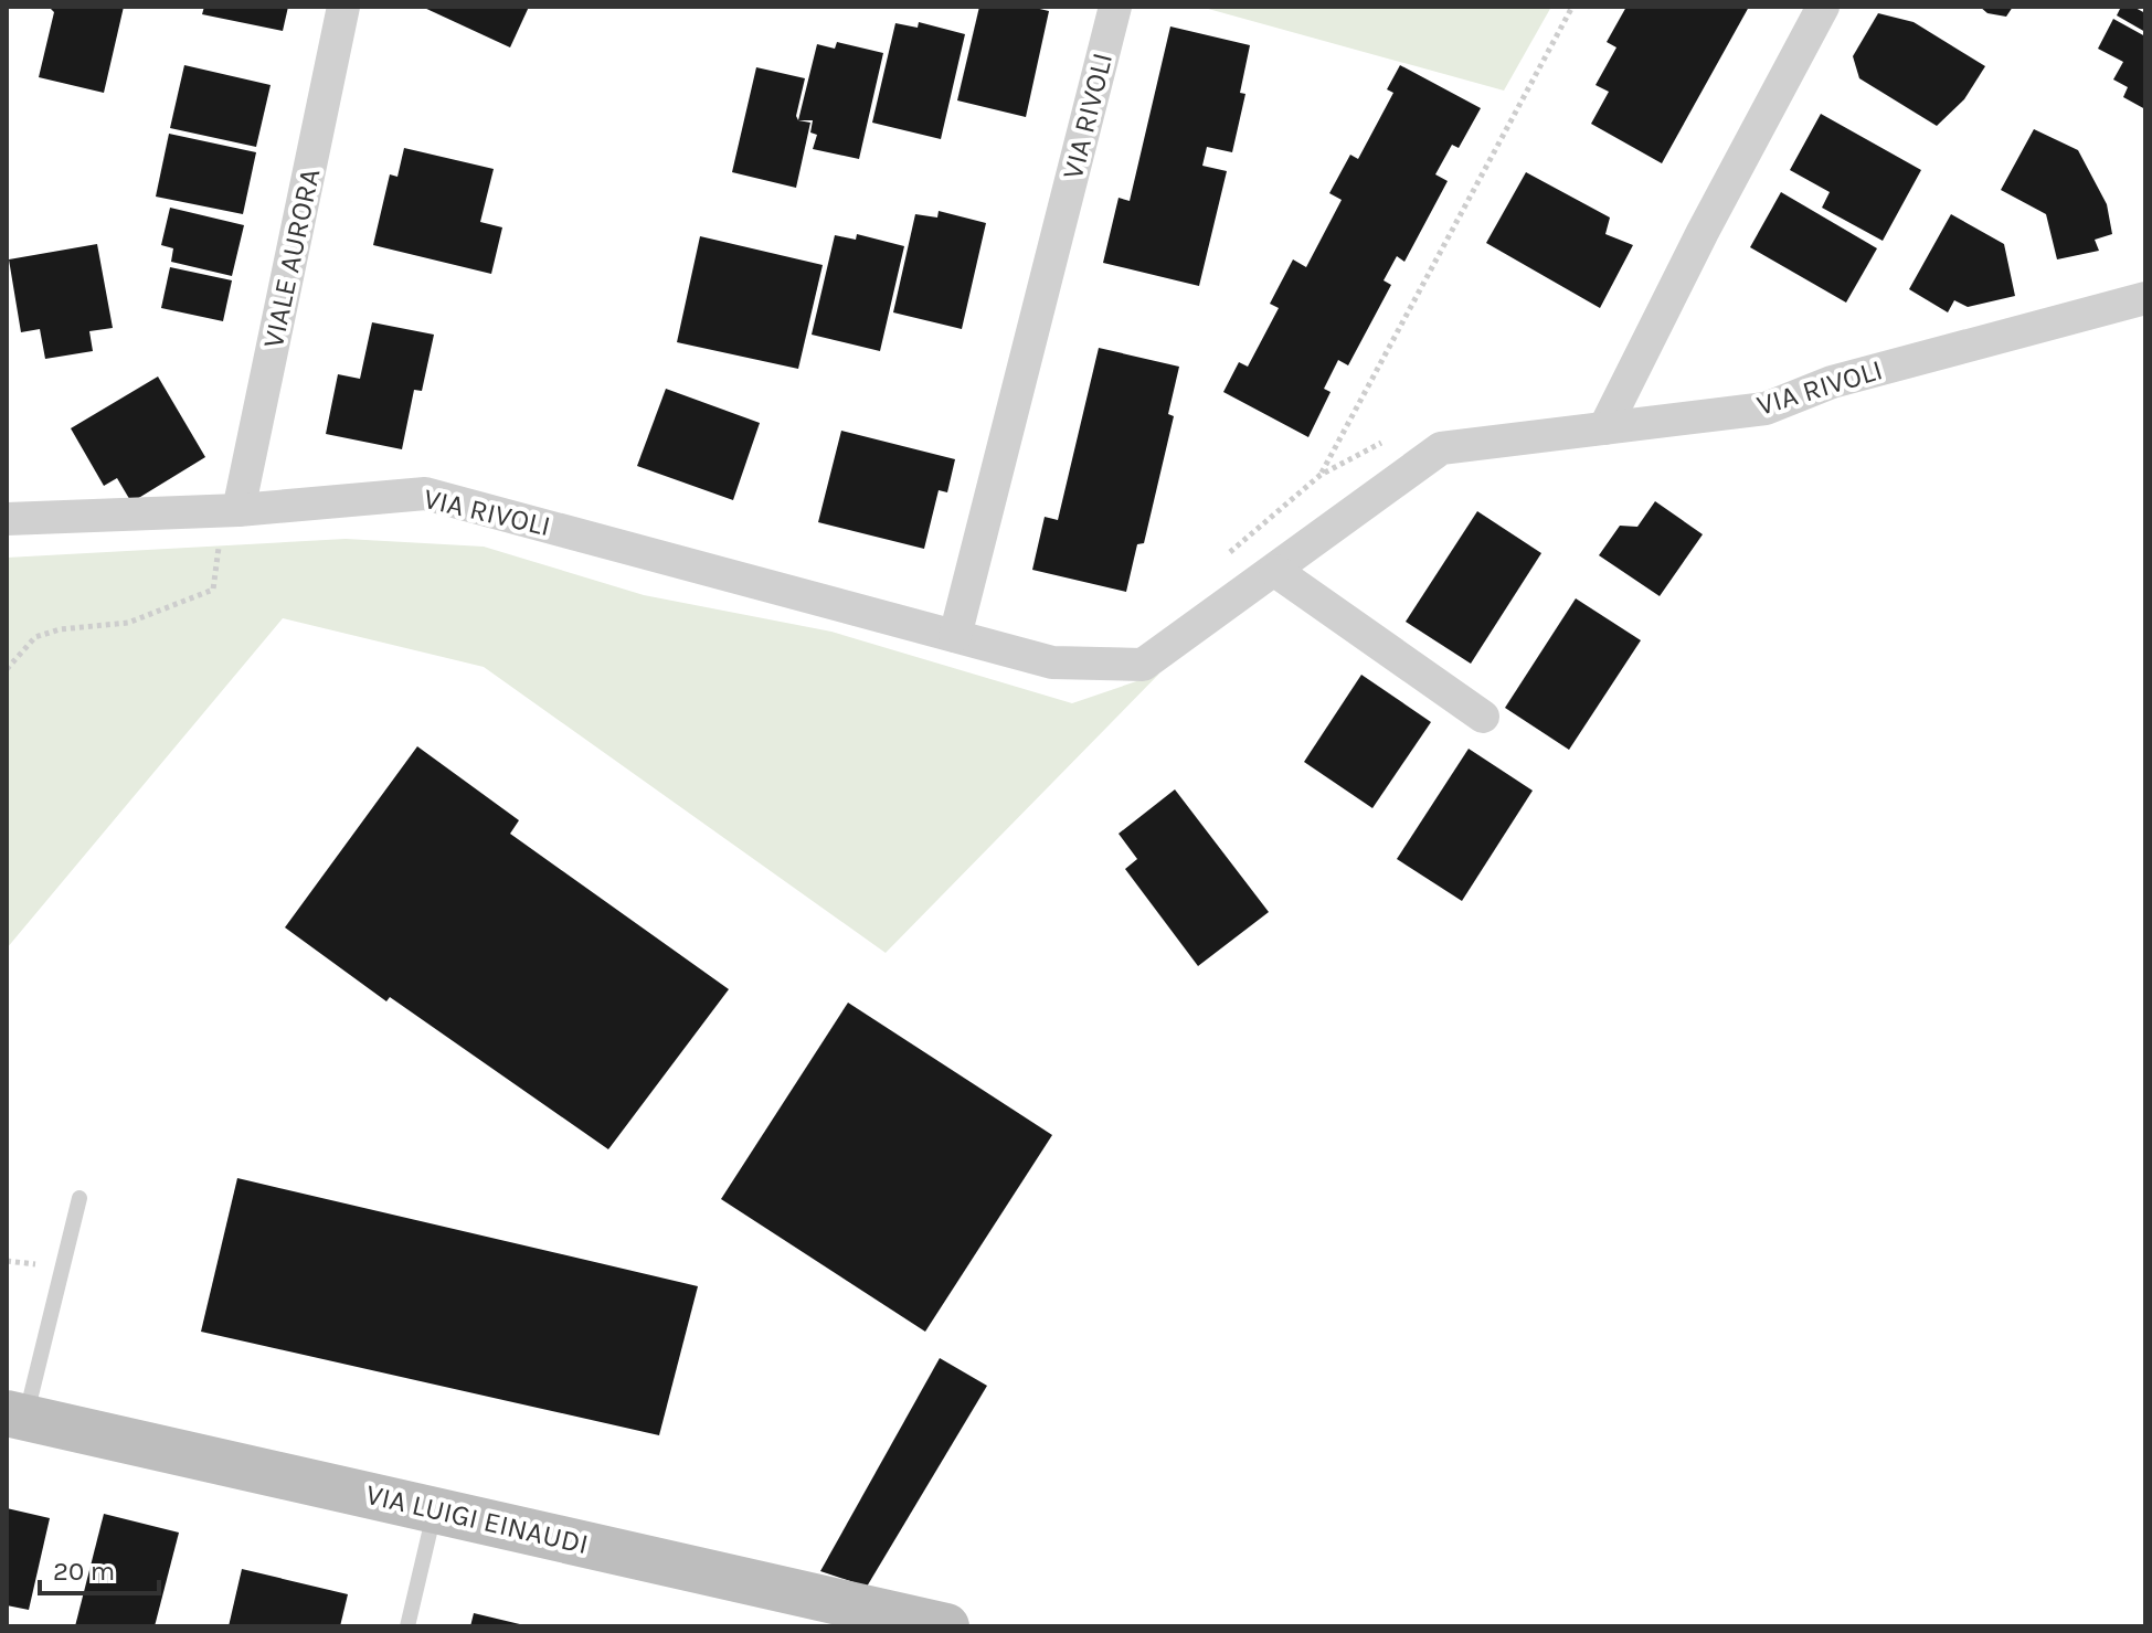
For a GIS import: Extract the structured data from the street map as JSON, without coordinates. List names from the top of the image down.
{
  "streets": {
    "main road": ["VIA LUIGI EINAUDI"],
    "street": ["VIA RIVOLI", "VIALE AURORA"]
  },
  "crossings": [
    ["VIA RIVOLI", "VIALE AURORA"]
  ],
  "scale_bar": "20 m"
}
